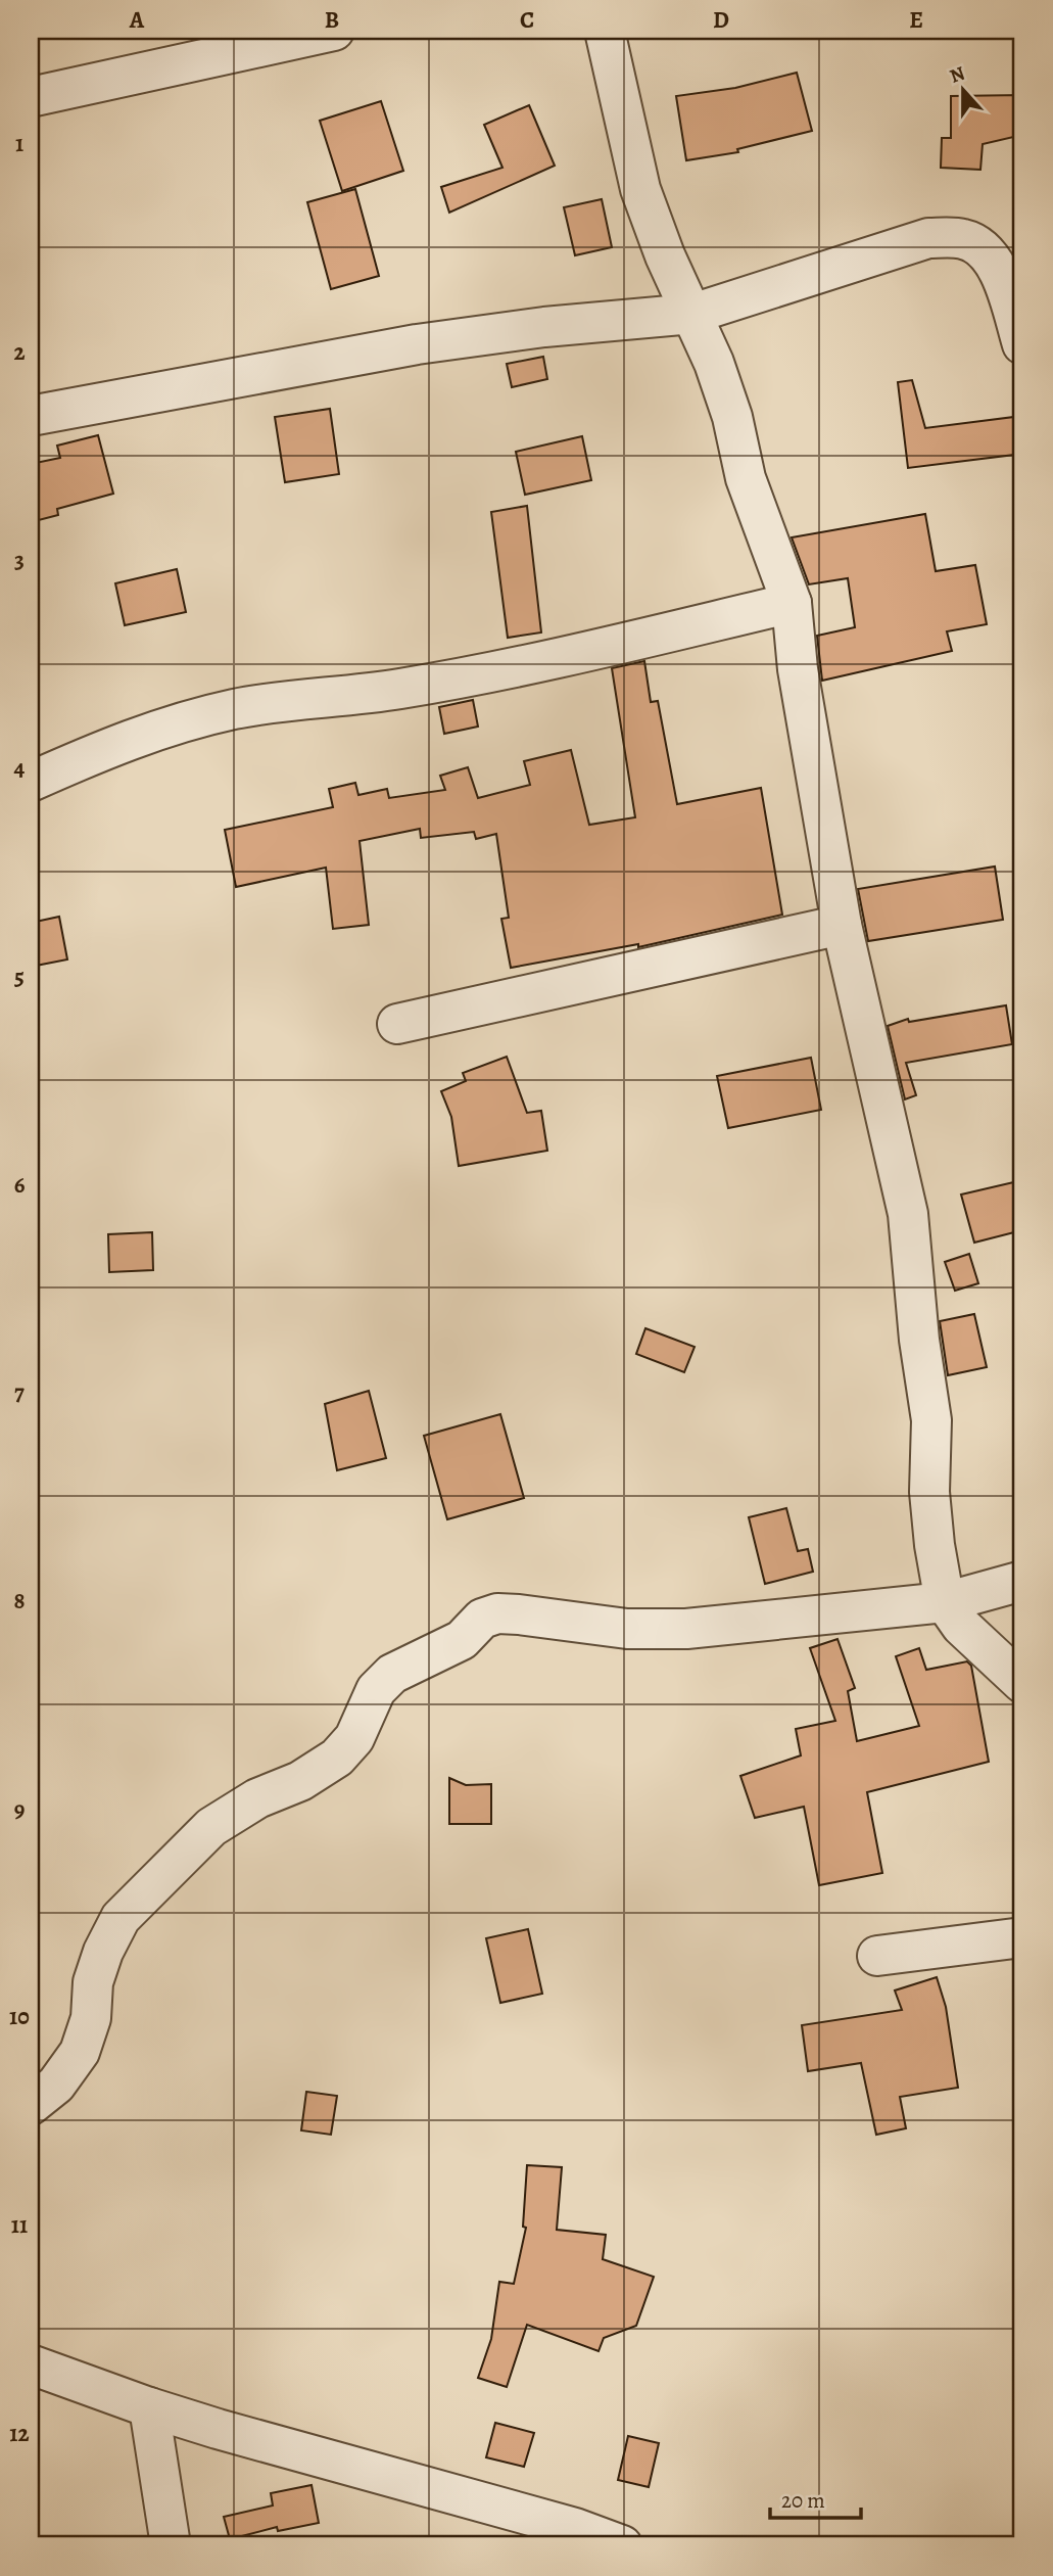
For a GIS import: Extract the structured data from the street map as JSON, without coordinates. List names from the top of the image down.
{
  "scale_bar": "20 m",
  "north": "top",
  "grid": {
    "columns": [
      "A",
      "B",
      "C",
      "D",
      "E"
    ],
    "rows": [
      "1",
      "2",
      "3",
      "4",
      "5",
      "6",
      "7",
      "8",
      "9",
      "10",
      "11",
      "12"
    ]
  }
}
